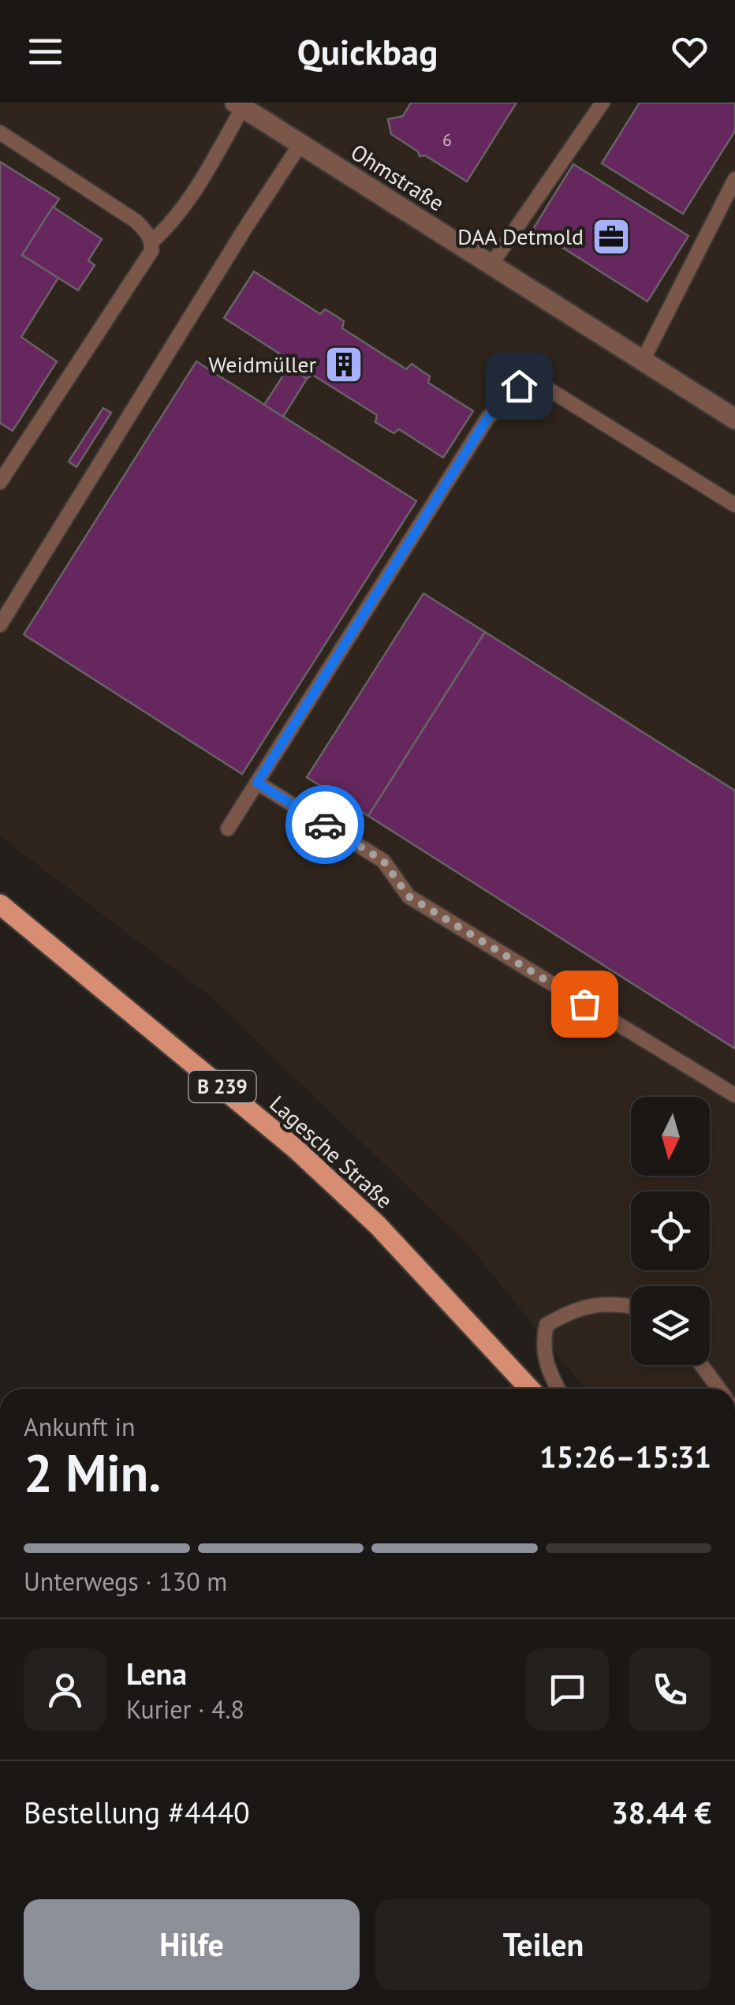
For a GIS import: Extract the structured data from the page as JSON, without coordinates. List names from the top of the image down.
{
  "streets": {
    "main road": ["B 239", "Lagesche Straße"],
    "street": ["Ohmstraße"]
  },
  "places": {
    "office": ["DAA Detmold"],
    "building": ["Weidmüller"]
  },
  "house_numbers": ["6"],
  "north": "bottom",
  "page": {
    "header": "Quickbag",
    "heading": ["2 Min.", "Ankunft in", "15:26–15:31"],
    "panel": [
      "Lena",
      "Kurier · 4.8",
      "Bestellung #4440",
      "38.44 €"
    ],
    "bar": "Unterwegs · 130 m",
    "buttons": ["Hilfe", "Teilen"]
  }
}
